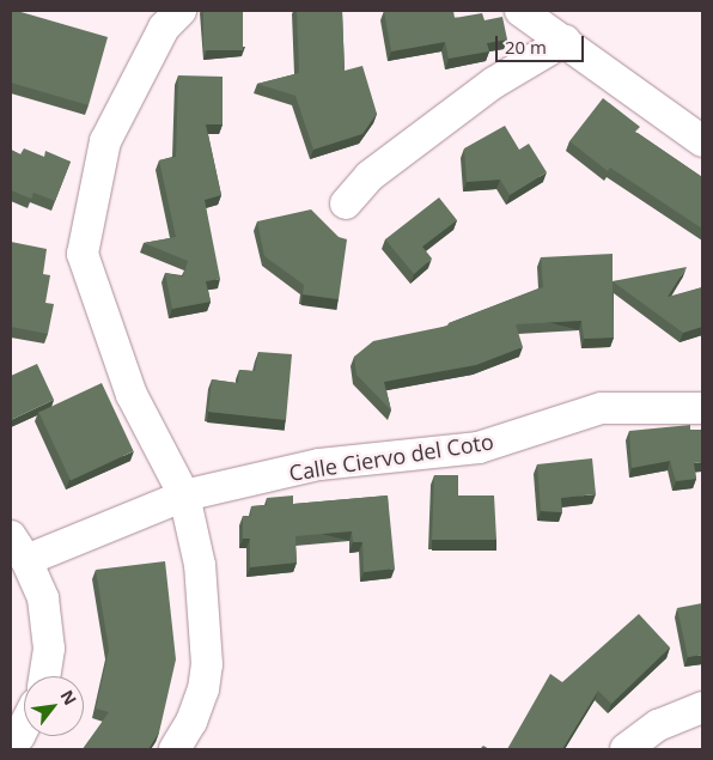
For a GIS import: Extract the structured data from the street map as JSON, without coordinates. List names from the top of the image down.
{
  "streets": {
    "street": ["Calle Ciervo del Coto"]
  },
  "scale_bar": "20 m",
  "north": "top right"
}
